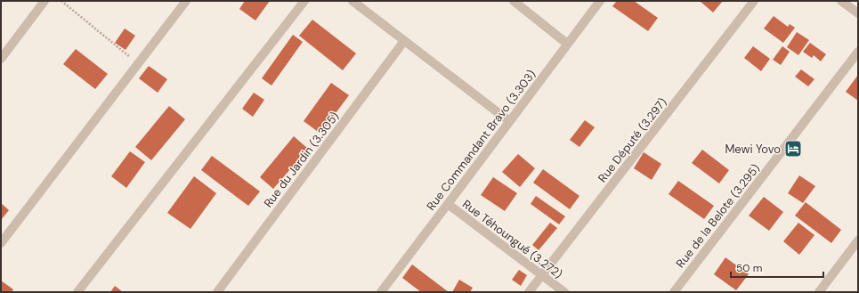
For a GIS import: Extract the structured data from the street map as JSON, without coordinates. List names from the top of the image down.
{
  "streets": {
    "street": [
      "Rue Commandant Bravo (3.303)",
      "Rue Député (3.297)",
      "Rue du Jardin (3.305)",
      "Rue de la Belote (3.295)",
      "Rue Téhoungué (3.272)"
    ]
  },
  "crossings": [
    ["Rue Commandant Bravo (3.303)", "Rue Téhoungué (3.272)"],
    ["Rue Député (3.297)", "Rue Téhoungué (3.272)"]
  ],
  "places": {
    "hotel": ["Mewi Yovo"]
  },
  "scale_bar": "50 m"
}
